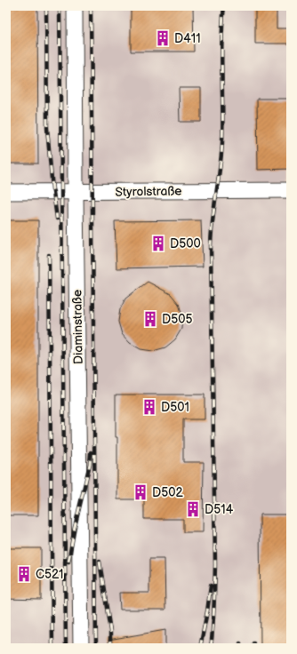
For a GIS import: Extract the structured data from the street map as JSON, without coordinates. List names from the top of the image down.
{
  "streets": {
    "street": ["Styrolstraße", "Diaminstraße"]
  },
  "crossings": [
    ["Styrolstraße", "Diaminstraße"]
  ],
  "places": {
    "building": [
      "D411",
      "D500",
      "D505",
      "D501",
      "D502",
      "D514",
      "C521"
    ]
  }
}
